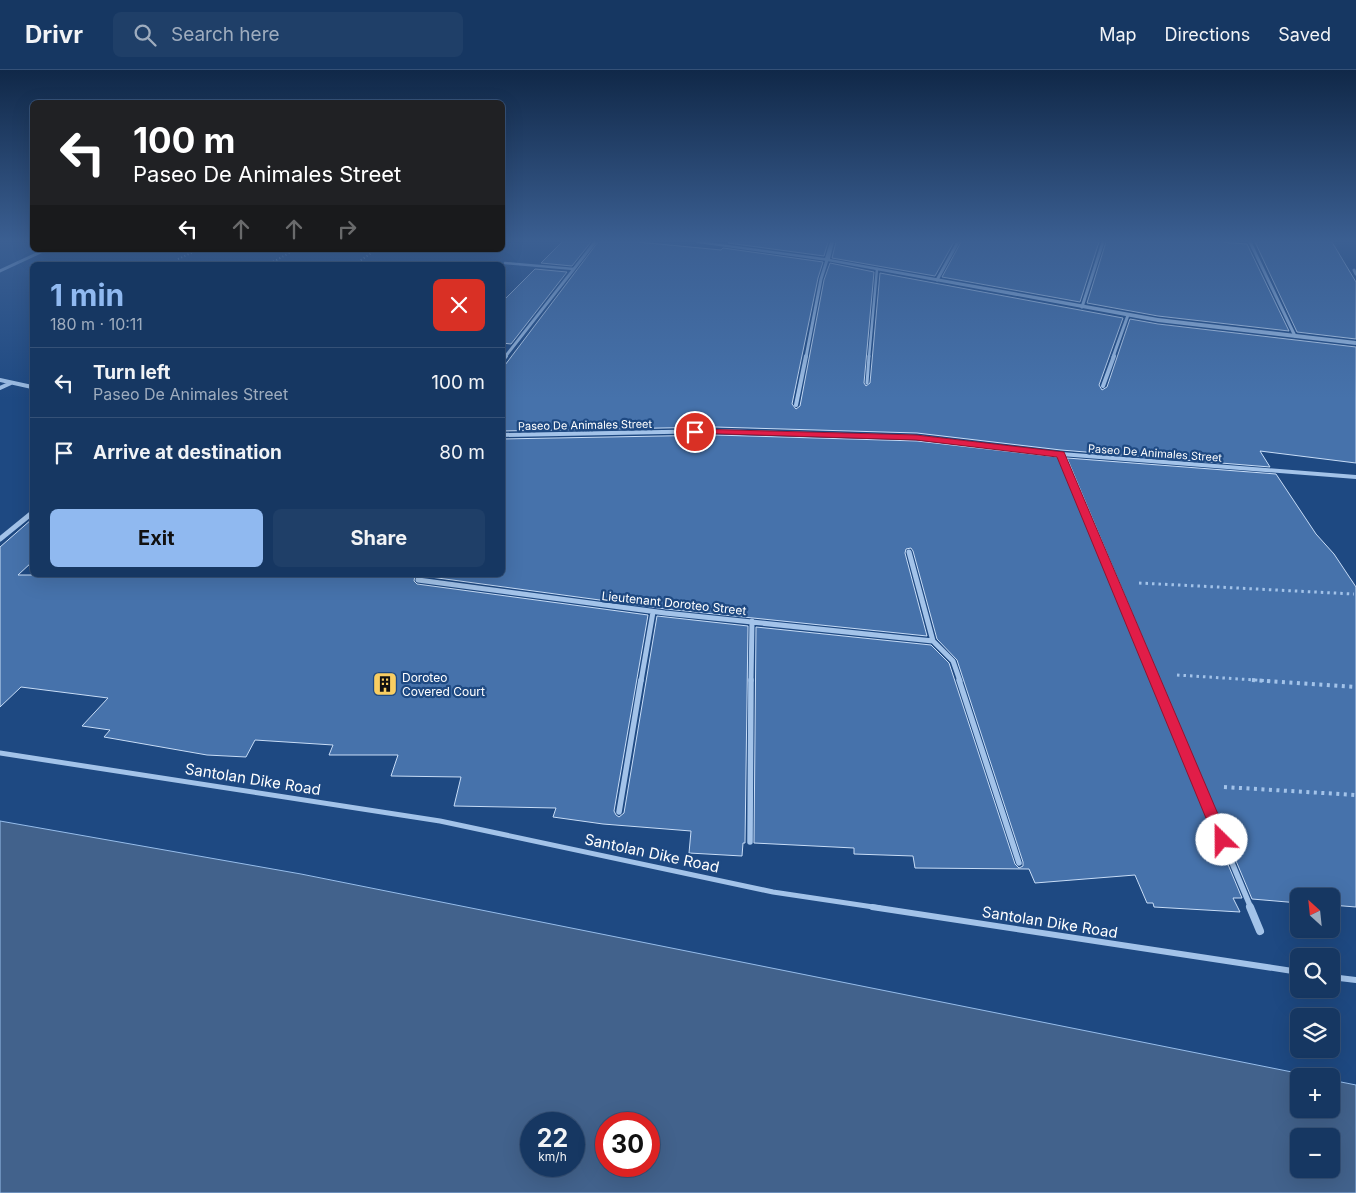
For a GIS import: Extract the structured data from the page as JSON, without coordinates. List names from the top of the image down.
{
  "streets": {
    "street": ["Paseo De Animales Street", "Lieutenant Doroteo Street", "Santolan Dike Road"]
  },
  "places": {
    "building": ["Doroteo Covered Court"]
  },
  "north": "top left",
  "page": {
    "header": "Drivr",
    "search": "Search here",
    "nav": ["Map", "Directions", "Saved"],
    "turn": ["100 m", "Paseo De Animales Street"],
    "heading": ["1 min", "180 m · 10:11"],
    "list": [
      {
        "name": "Turn left",
        "note": "Paseo De Animales Street",
        "value": "100 m"
      },
      {
        "name": "Arrive at destination",
        "value": "80 m"
      }
    ],
    "buttons": ["Exit", "Share"],
    "map_buttons": ["+", "−"],
    "speed": "22 km/h",
    "limit": "30"
  }
}
